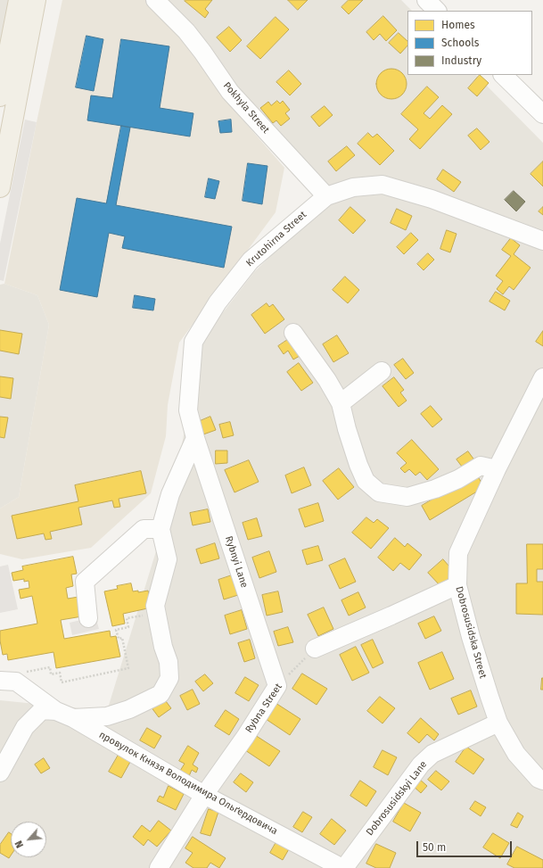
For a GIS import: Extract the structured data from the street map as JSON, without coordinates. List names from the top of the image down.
{
  "streets": {
    "street": [
      "Pokhyla Street",
      "Krutohirna Street",
      "Rybnyi Lane",
      "Dobrosusidska Street",
      "Rybna Street",
      "провулок Князя Володимира Ольґердовича",
      "Dobrosusidskyi Lane"
    ]
  },
  "crossings": [
    ["Pokhyla Street", "Krutohirna Street"],
    ["Krutohirna Street", "Rybnyi Lane"],
    ["Rybnyi Lane", "Rybna Street"],
    ["Dobrosusidska Street", "Dobrosusidskyi Lane"],
    ["Rybna Street", "провулок Князя Володимира Ольґердовича"],
    ["провулок Князя Володимира Ольґердовича", "Dobrosusidskyi Lane"]
  ],
  "legend": ["Homes", "Schools", "Industry"],
  "scale_bar": "50 m",
  "north": "bottom left"
}
